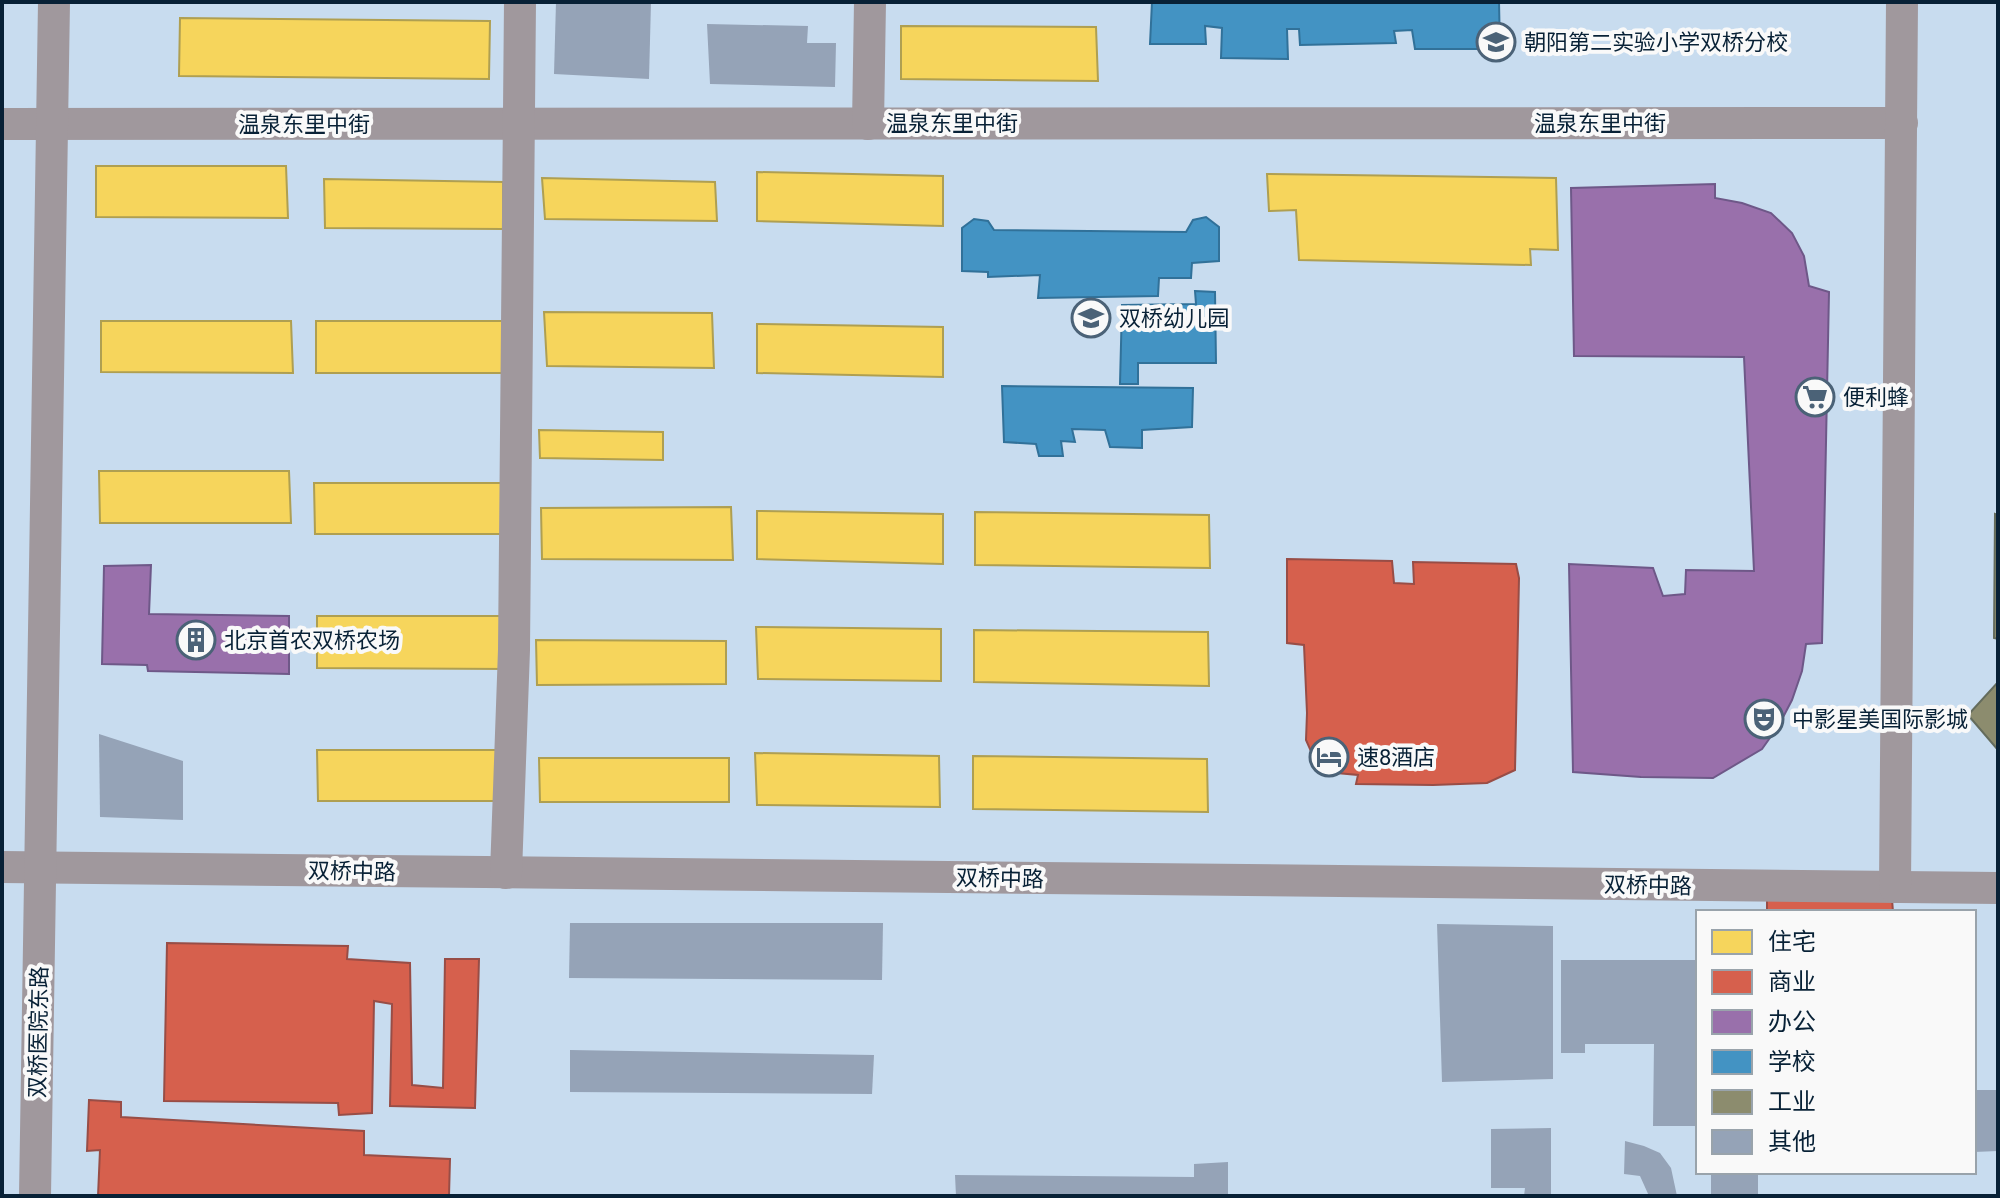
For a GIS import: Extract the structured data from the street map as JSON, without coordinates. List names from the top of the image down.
{
  "streets": {
    "street": ["温泉东里中街", "双桥中路", "双桥医院东路"]
  },
  "crossings": [
    ["温泉东里中街", "双桥医院东路"],
    ["双桥中路", "双桥医院东路"]
  ],
  "places": {
    "school or university": ["朝阳第二实验小学双桥分校", "双桥幼儿园"],
    "supermarket": ["便利蜂"],
    "building": ["北京首农双桥农场"],
    "theatre": ["中影星美国际影城"],
    "hotel": ["速8酒店"]
  },
  "legend": [
    "住宅",
    "商业",
    "办公",
    "学校",
    "工业",
    "其他"
  ]
}
